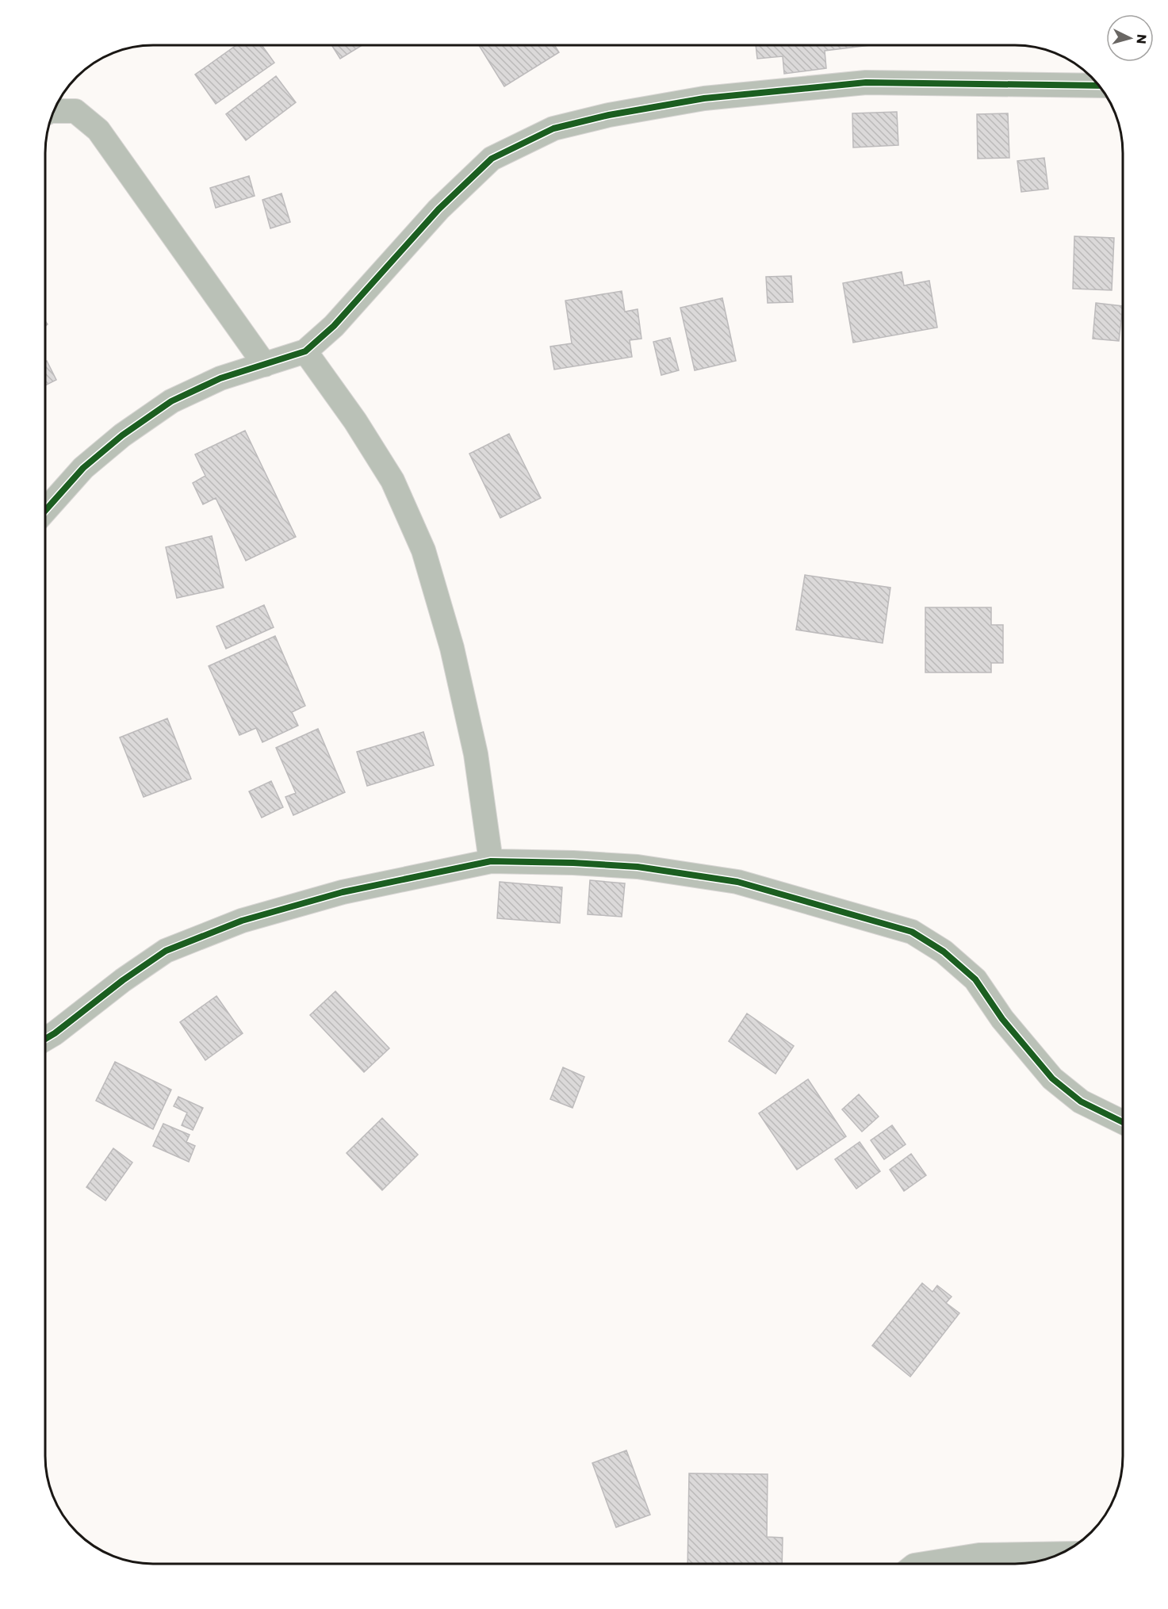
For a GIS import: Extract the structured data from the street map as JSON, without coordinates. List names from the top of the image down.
{
  "north": "right"
}
